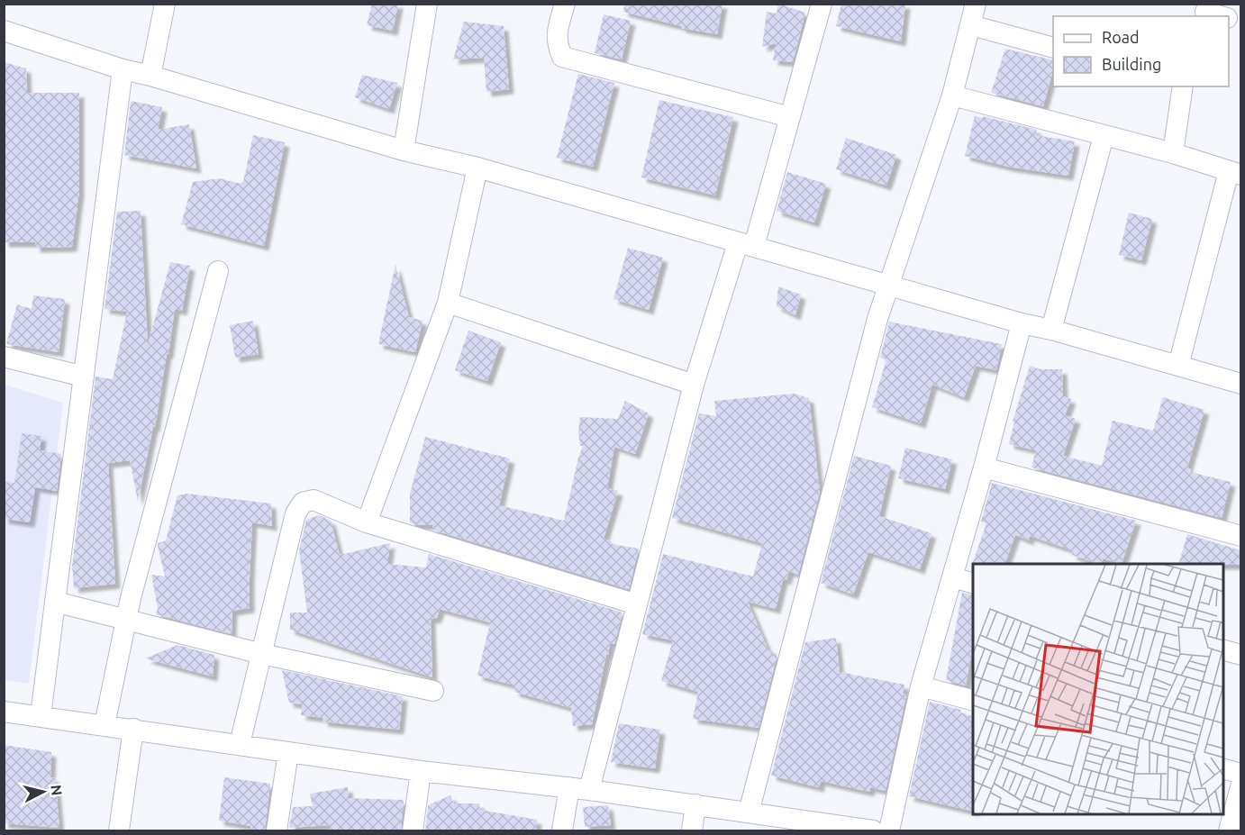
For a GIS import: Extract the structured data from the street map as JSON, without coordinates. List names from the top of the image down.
{
  "legend": ["Road", "Building"],
  "north": "right"
}
